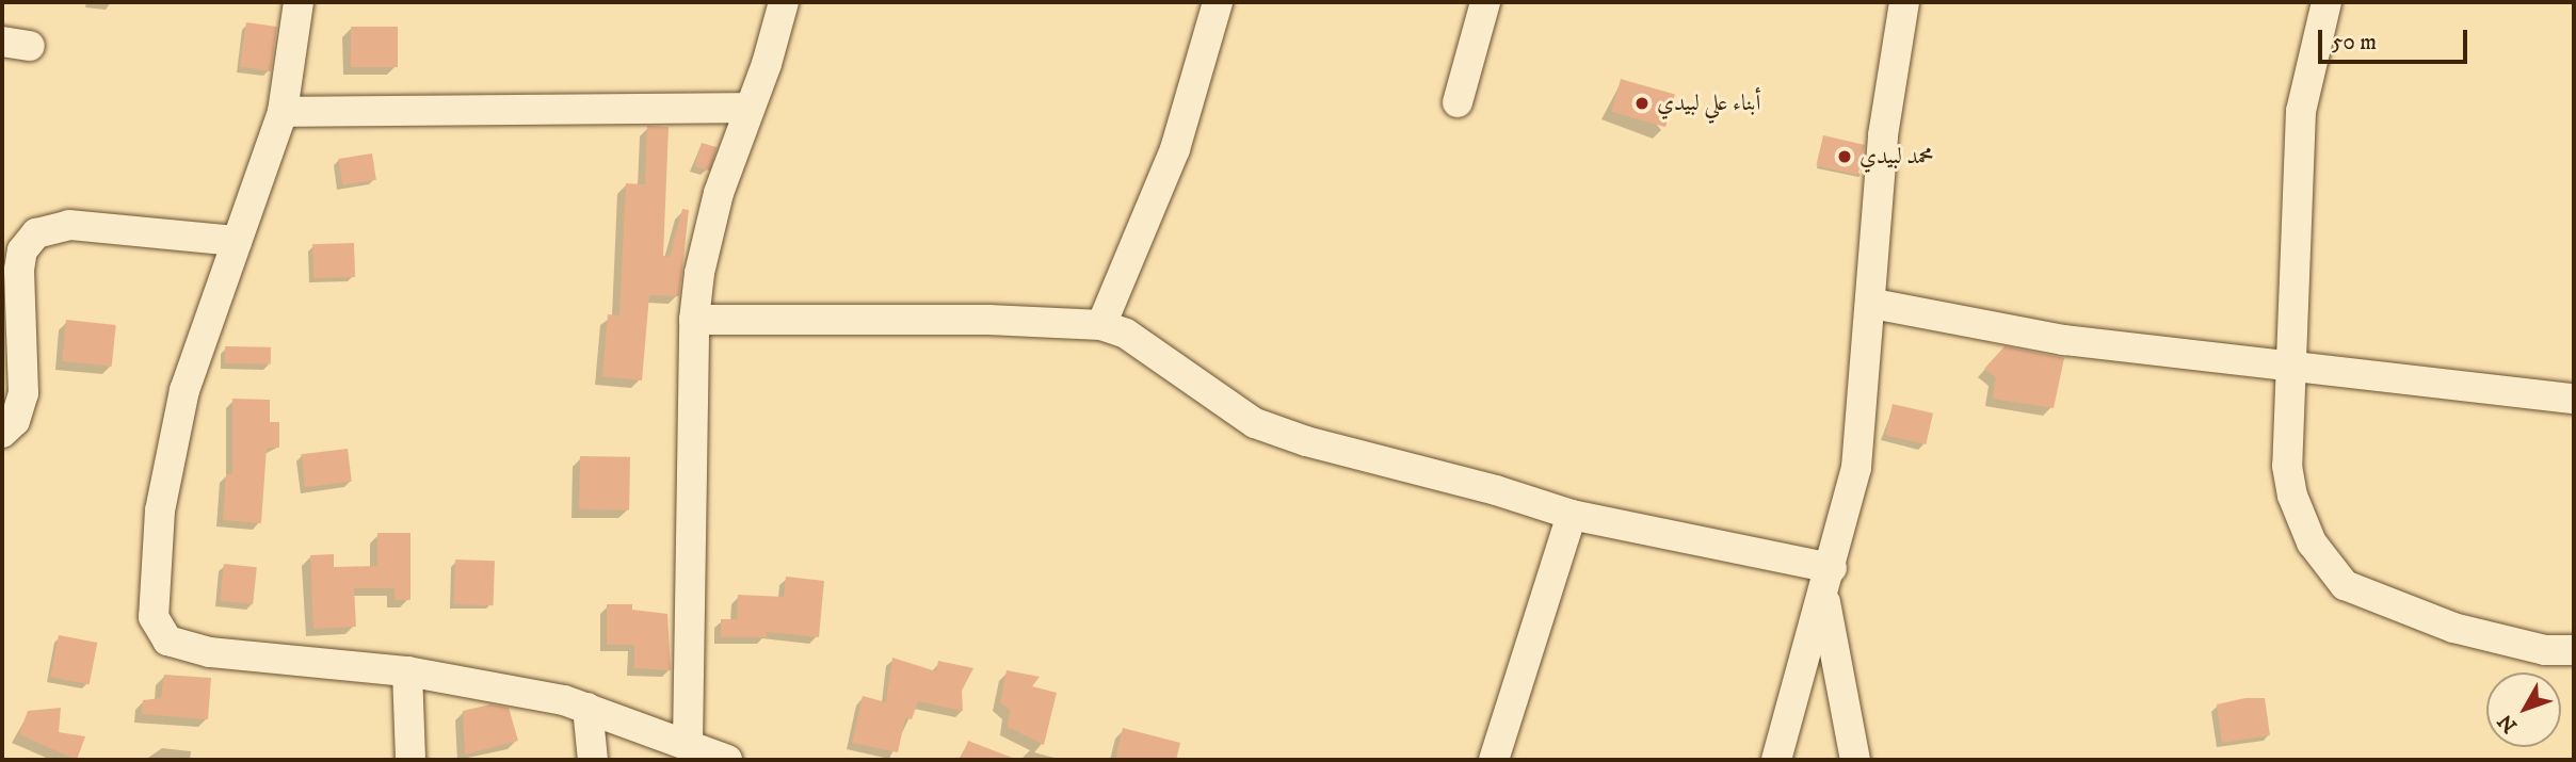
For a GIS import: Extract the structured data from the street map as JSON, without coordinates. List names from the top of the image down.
{
  "places": ["أبناء علي لبيدي", "محمد لبيدي"],
  "scale_bar": "50 m",
  "north": "bottom left"
}
